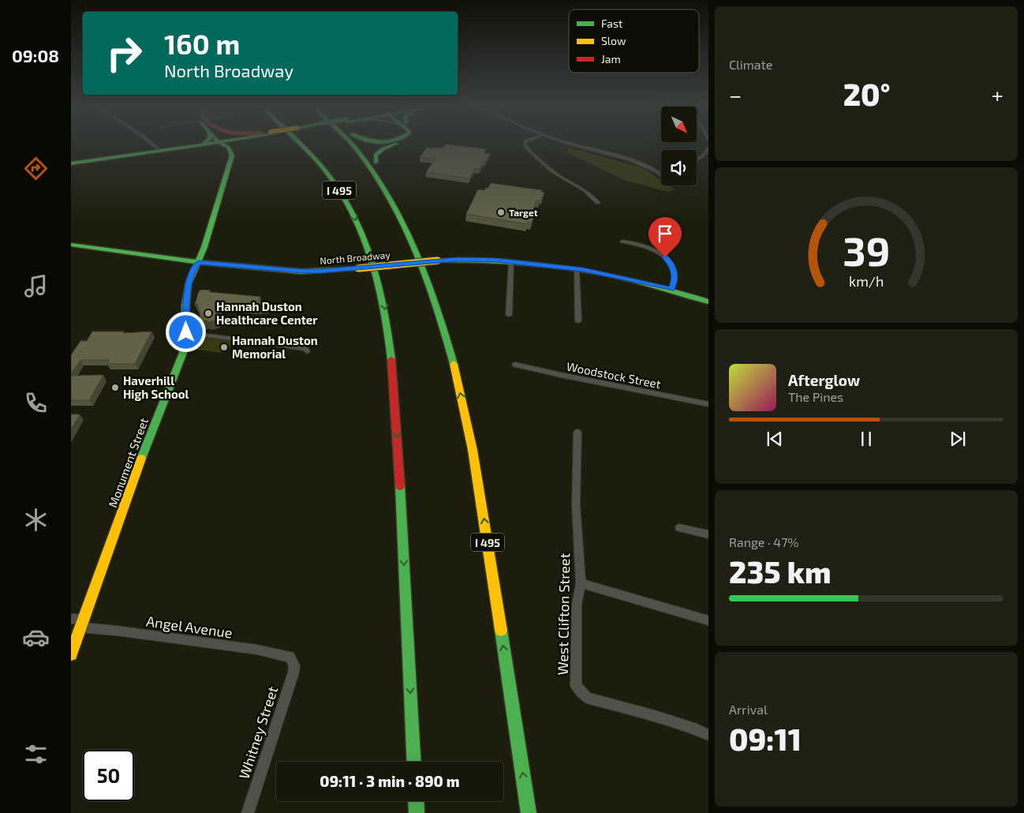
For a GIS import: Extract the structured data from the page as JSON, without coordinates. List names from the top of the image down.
{
  "streets": {
    "main road": ["I 495", "North Broadway", "Monument Street"],
    "street": [
      "Woodstock Street",
      "West Clifton Street",
      "Angel Avenue",
      "Whitney Street"
    ]
  },
  "crossings": [
    ["North Broadway", "Monument Street"],
    ["Monument Street", "Angel Avenue"],
    ["Angel Avenue", "Whitney Street"]
  ],
  "places": [
    "Target",
    "Hannah Duston Healthcare Center",
    "Hannah Duston Memorial",
    "Haverhill High School"
  ],
  "legend": ["Fast", "Slow", "Jam"],
  "north": "bottom right",
  "page": {
    "tabs": "09:08",
    "tile": [
      "Climate",
      ["Range · 47%", "235 km"],
      ["Arrival", "09:11"]
    ],
    "turn": ["160 m", "North Broadway"],
    "heat": ["−", "20°", "+"],
    "song": ["Afterglow", "The Pines"],
    "limit": "50",
    "trip": "09:11 · 3 min · 890 m",
    "gauge": ["39", "km/h"]
  }
}
